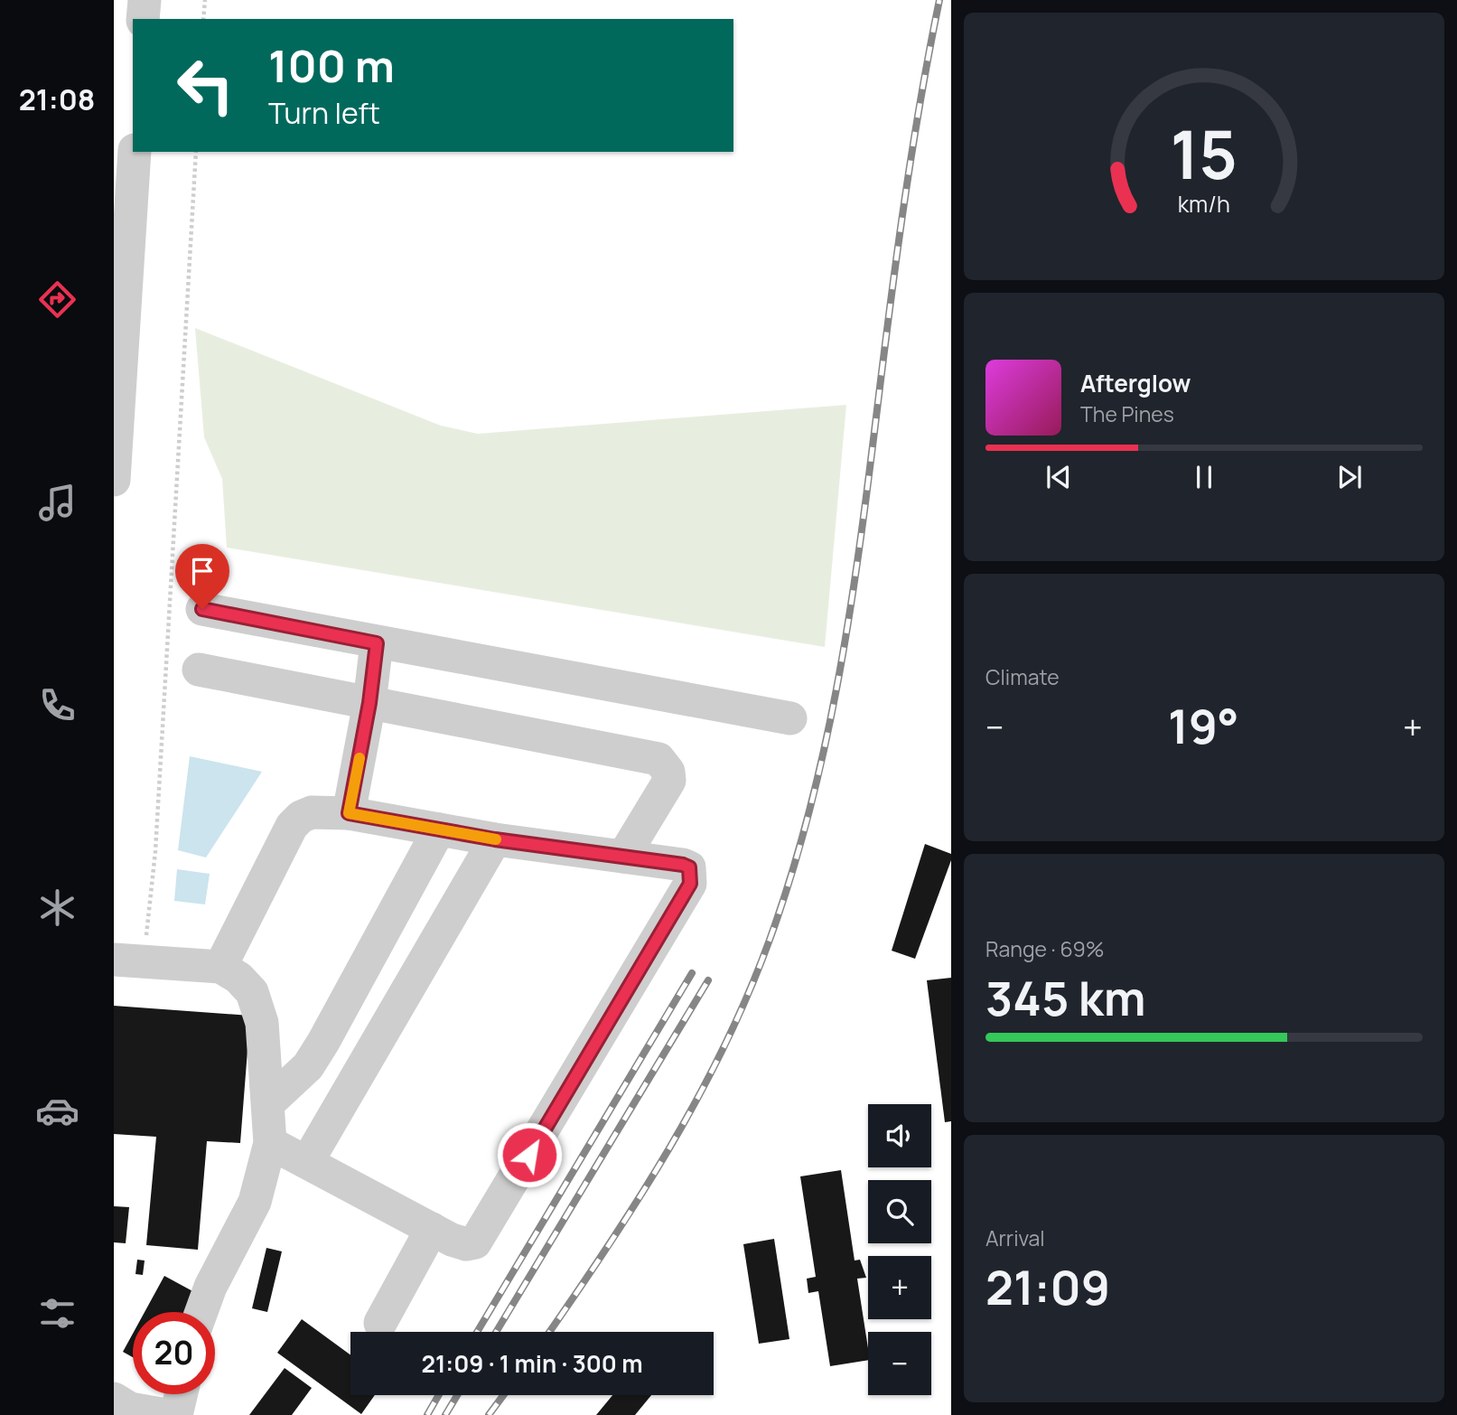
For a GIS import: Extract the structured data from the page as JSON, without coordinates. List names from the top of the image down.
{
  "page": {
    "tabs": "21:08",
    "turn": ["100 m", "Turn left"],
    "song": ["Afterglow", "The Pines"],
    "tile": [
      "Climate",
      ["Range · 69%", "345 km"],
      ["Arrival", "21:09"]
    ],
    "heat": ["−", "19°", "+"],
    "map_buttons": ["+", "−"],
    "limit": "20",
    "trip": "21:09 · 1 min · 300 m",
    "gauge": ["15", "km/h"]
  }
}
